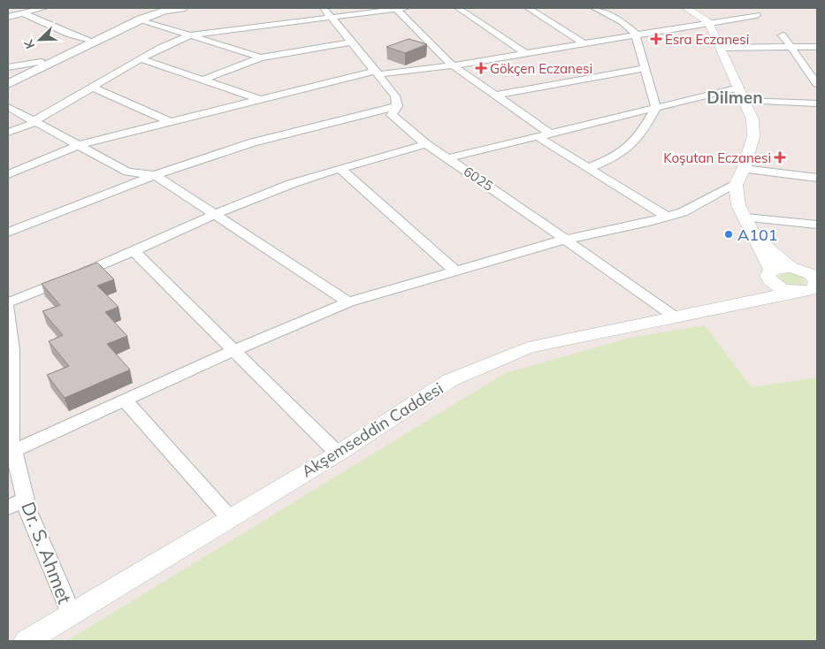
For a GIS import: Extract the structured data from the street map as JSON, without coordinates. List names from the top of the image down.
{
  "streets": {
    "street": ["6025", "Akşemseddin Caddesi", "Dr. S. Ahmet"]
  },
  "crossings": [
    ["6025", "Akşemseddin Caddesi"],
    ["Akşemseddin Caddesi", "Dr. S. Ahmet"]
  ],
  "districts": ["Dilmen"],
  "places": {
    "health": ["Esra Eczanesi", "Gökçen Eczanesi", "Koşutan Eczanesi"],
    "other": ["A101"]
  },
  "north": "bottom left"
}
